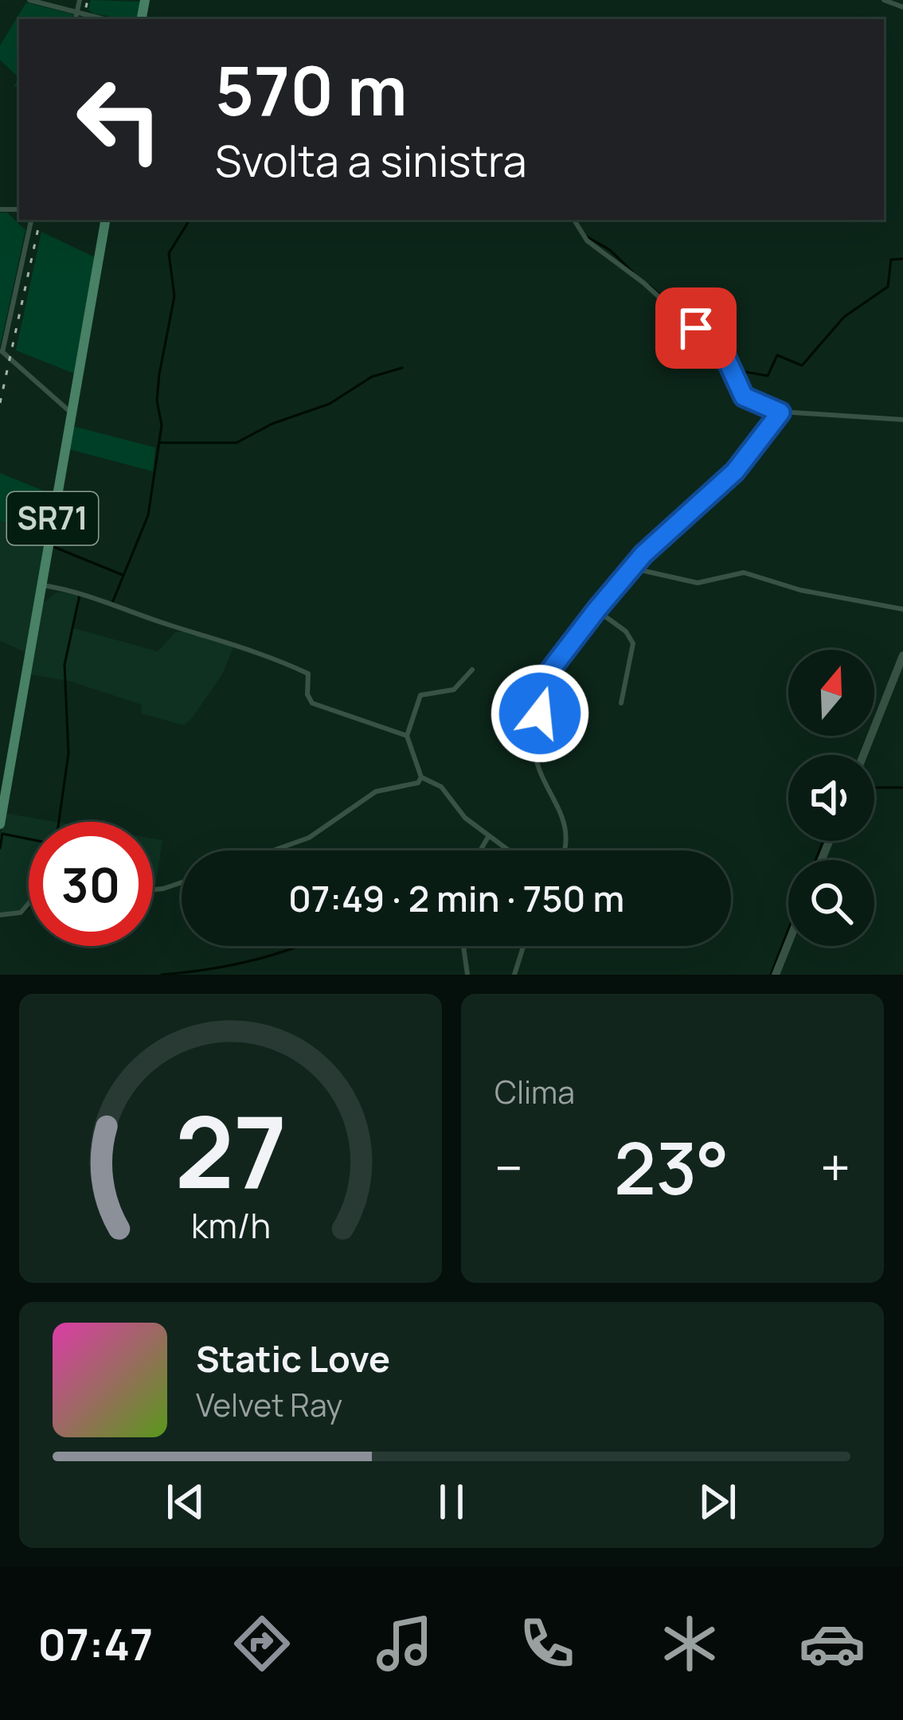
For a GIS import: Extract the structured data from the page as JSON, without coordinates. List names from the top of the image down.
{
  "streets": {
    "main road": ["SR71"]
  },
  "north": "top",
  "page": {
    "turn": ["570 m", "Svolta a sinistra"],
    "limit": "30",
    "trip": "07:49 · 2 min · 750 m",
    "tile": "Clima",
    "heat": ["−", "23°", "+"],
    "song": ["Static Love", "Velvet Ray"],
    "tabs": "07:47",
    "gauge": ["27", "km/h"]
  }
}
